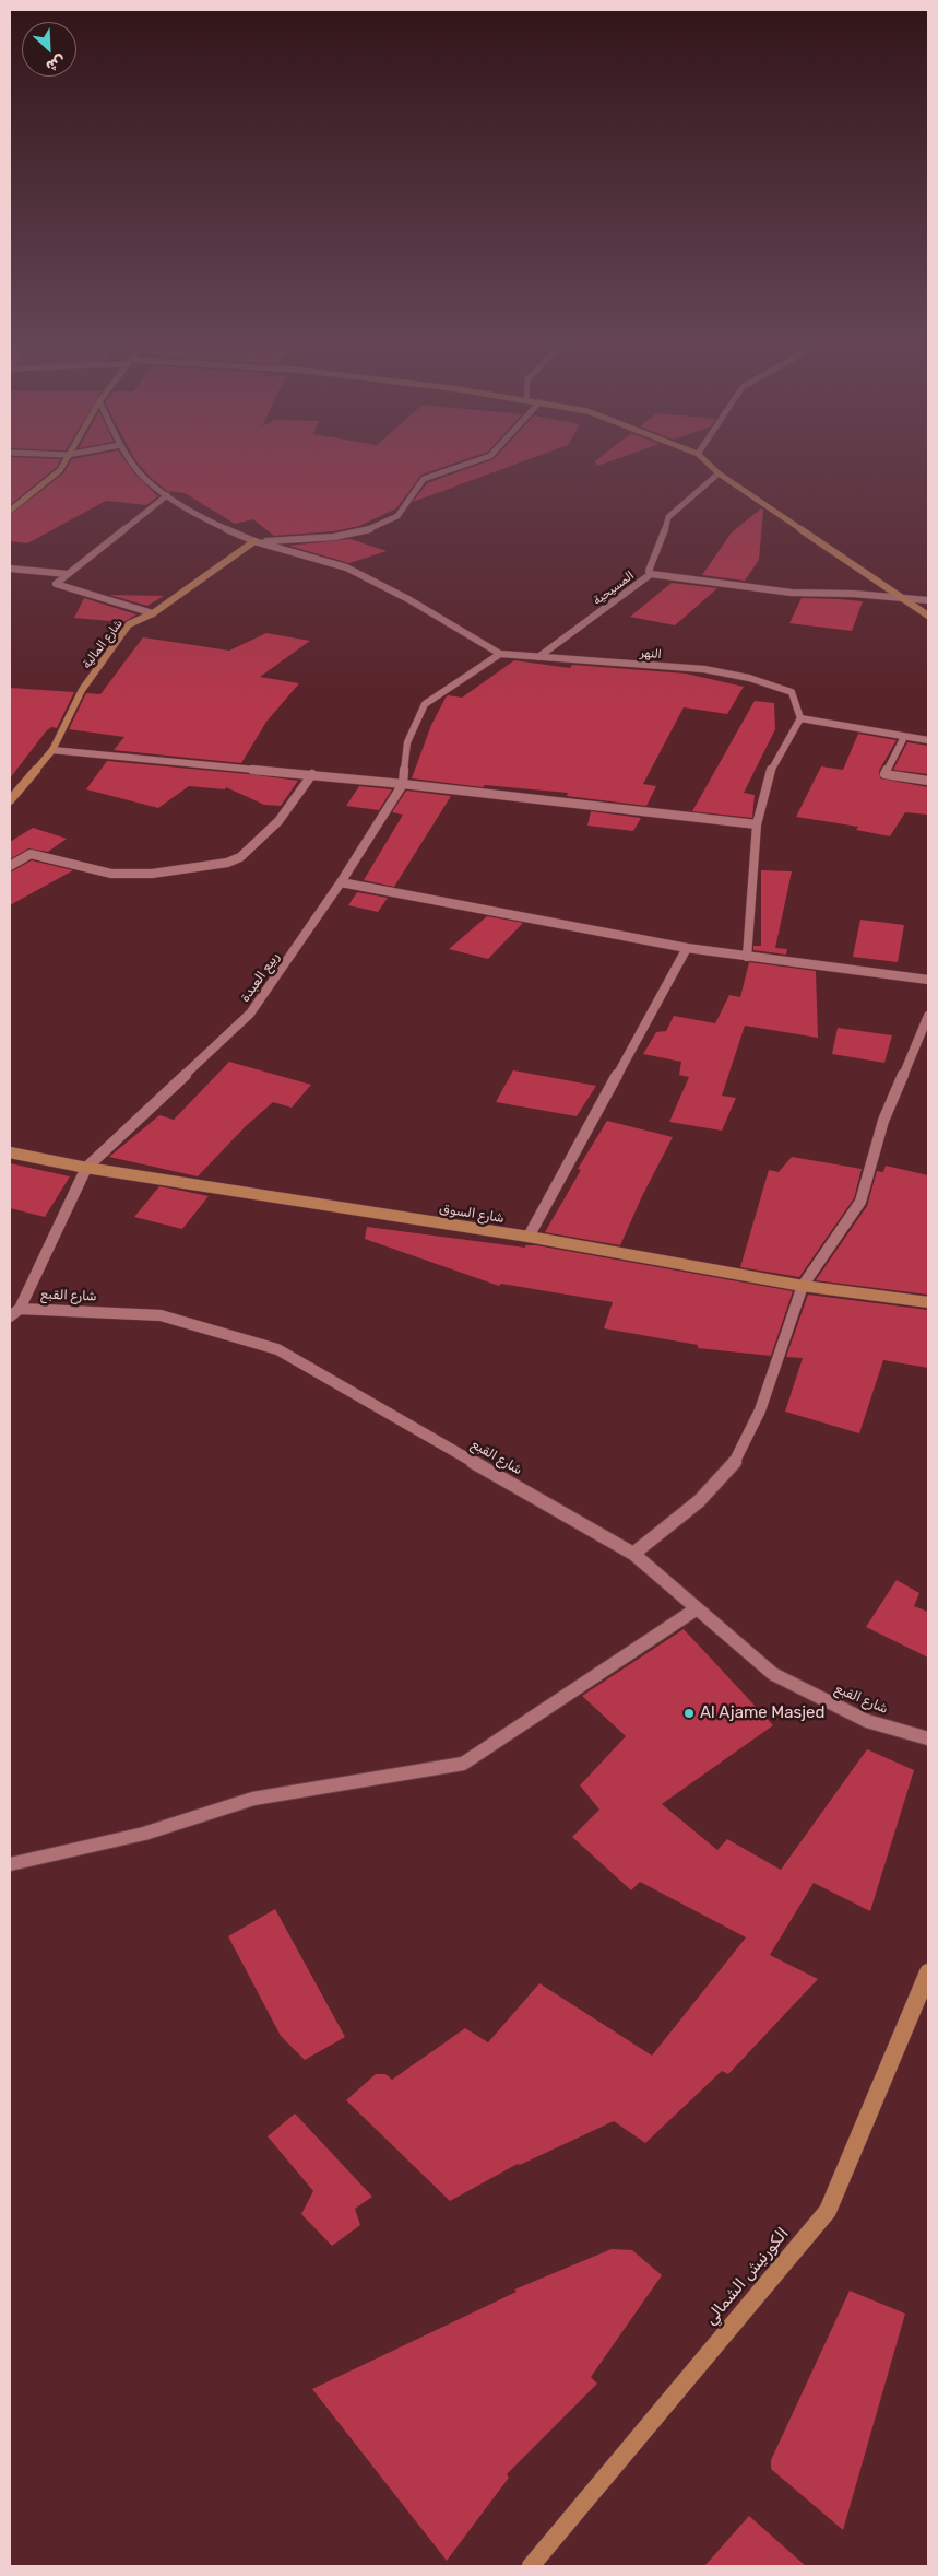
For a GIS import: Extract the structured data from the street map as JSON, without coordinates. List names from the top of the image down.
{
  "streets": {
    "street": [
      "المسيحية",
      "شارع المالية",
      "النهر",
      "ربيع العبدة",
      "شارع السوق",
      "شارع القبع",
      "الكورنيش الشمالي"
    ]
  },
  "crossings": [
    ["المسيحية", "النهر"],
    ["شارع المالية", "النهر"],
    ["النهر", "ربيع العبدة"],
    ["ربيع العبدة", "شارع السوق"],
    ["ربيع العبدة", "شارع القبع"]
  ],
  "places": ["Al Ajame Masjed"],
  "north": "bottom right"
}
